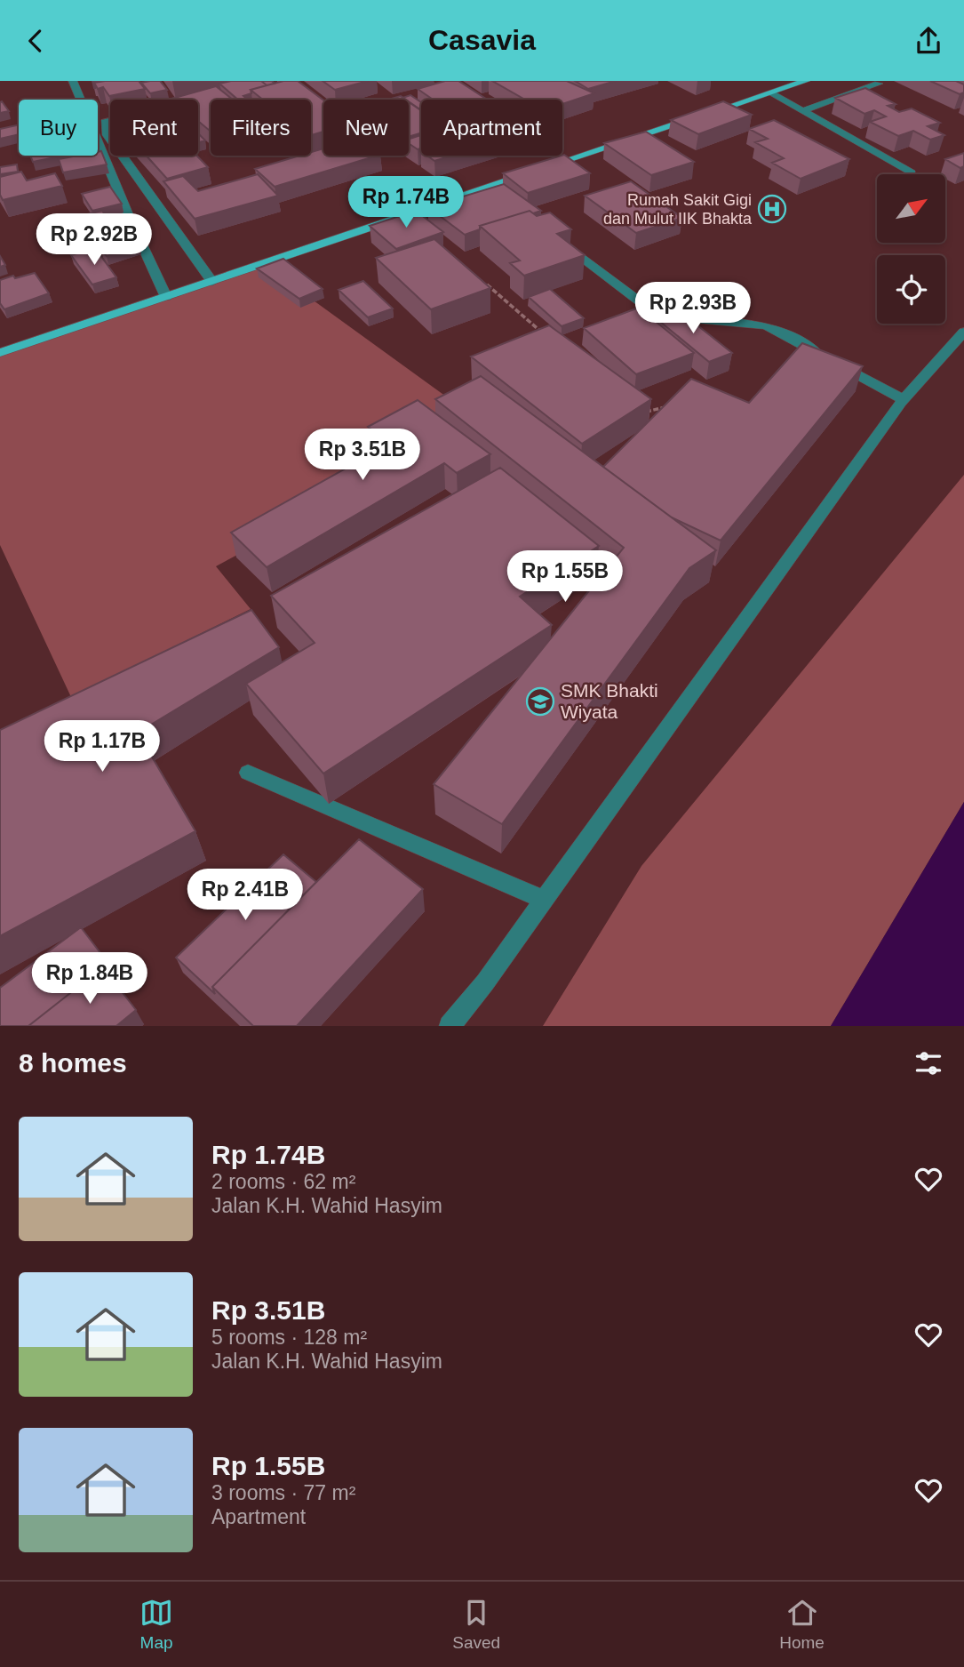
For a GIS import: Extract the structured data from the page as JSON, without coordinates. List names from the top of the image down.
{
  "places": {
    "hospital": ["Rumah Sakit Gigi dan Mulut IIK Bhakta"],
    "school or university": ["SMK Bhakti Wiyata"]
  },
  "north": "top right",
  "page": {
    "header": "Casavia",
    "chip": [
      "Buy",
      "Rent",
      "Filters",
      "New",
      "Apartment"
    ],
    "price": [
      "Rp 1.74B",
      "Rp 2.92B",
      "Rp 2.93B",
      "Rp 3.51B",
      "Rp 1.55B",
      "Rp 1.17B",
      "Rp 2.41B",
      "Rp 1.84B"
    ],
    "heading": "8 homes",
    "list": [
      {
        "name": "Rp 1.74B",
        "note": "2 rooms · 62 m² · Jalan K.H. Wahid Hasyim"
      },
      {
        "name": "Rp 3.51B",
        "note": "5 rooms · 128 m² · Jalan K.H. Wahid Hasyim"
      },
      {
        "name": "Rp 1.55B",
        "note": "3 rooms · 77 m² · Apartment"
      }
    ],
    "tabs": ["Map", "Saved", "Home"]
  }
}
